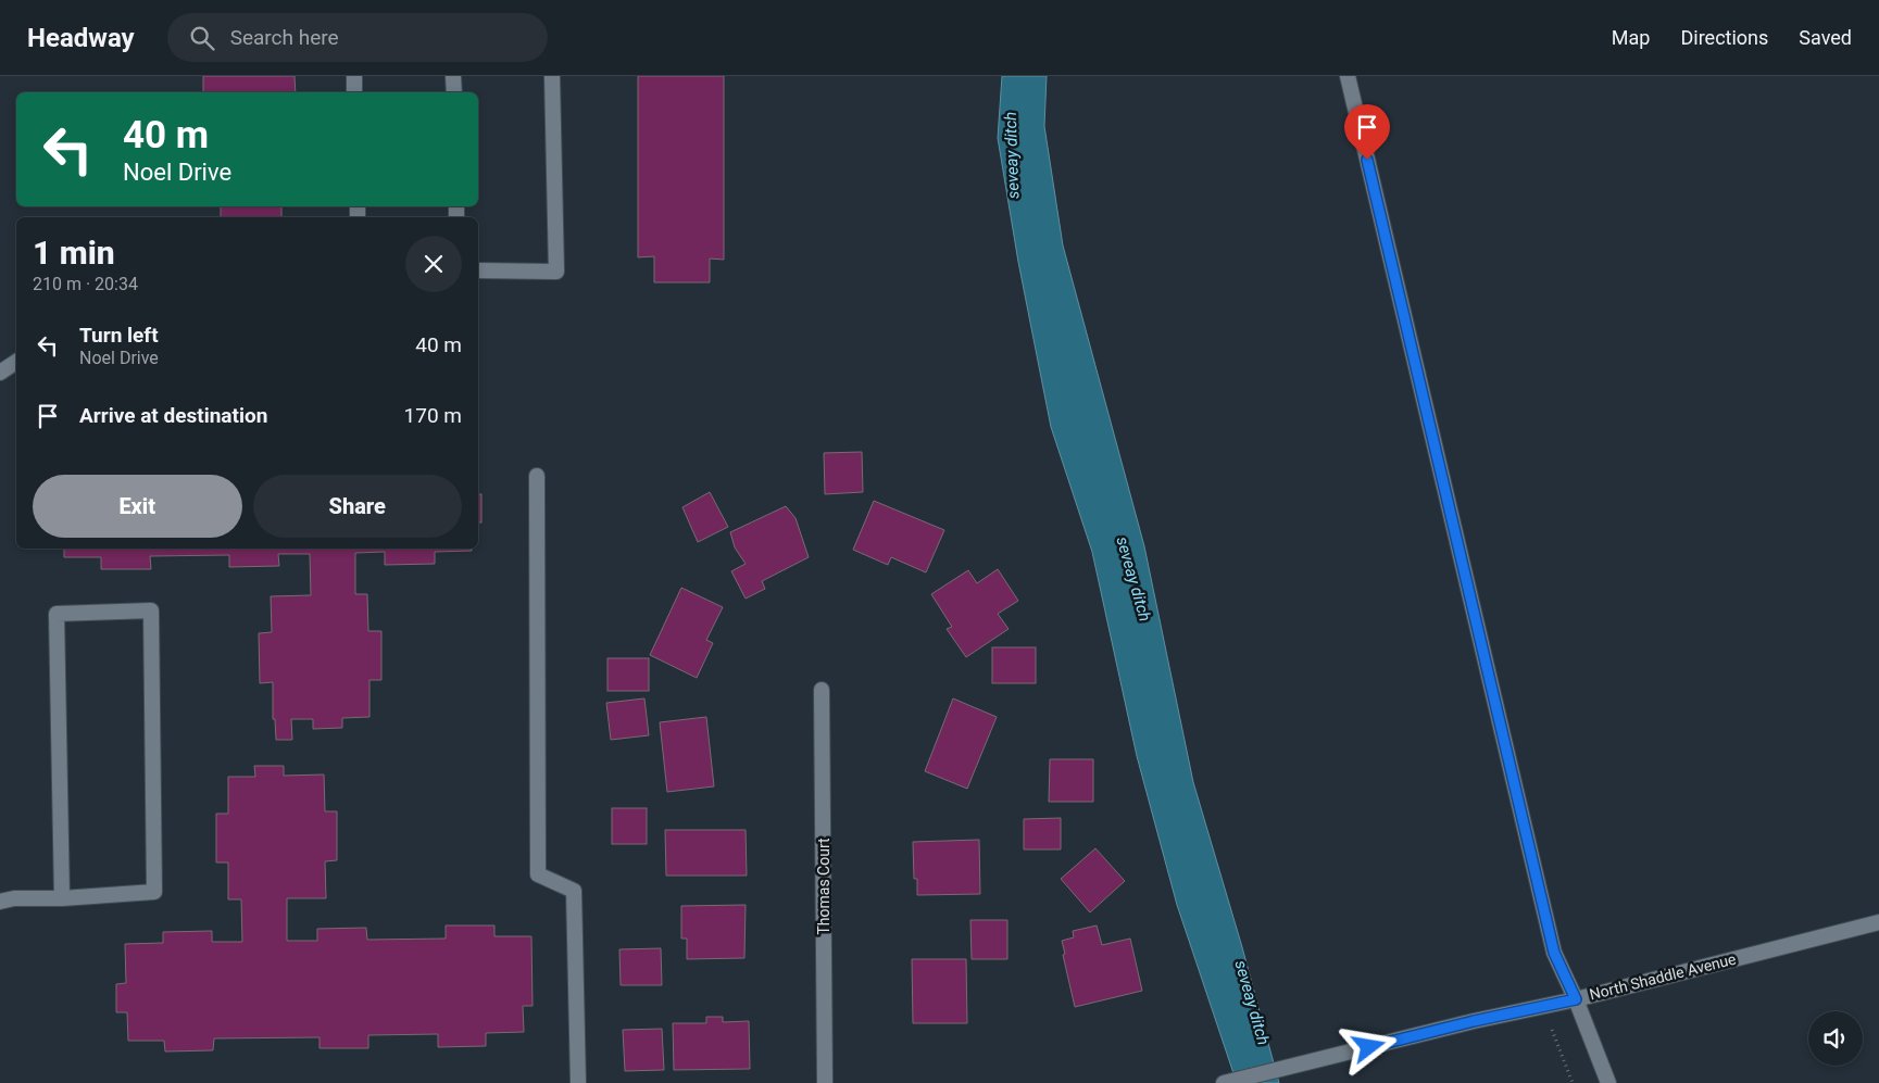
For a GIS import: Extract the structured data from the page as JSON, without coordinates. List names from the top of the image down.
{
  "streets": {
    "street": ["Thomas Court", "North Shaddle Avenue"]
  },
  "water": ["seveay ditch"],
  "page": {
    "header": "Headway",
    "search": "Search here",
    "nav": ["Map", "Directions", "Saved"],
    "turn": ["40 m", "Noel Drive"],
    "heading": ["1 min", "210 m · 20:34"],
    "list": [
      {
        "name": "Turn left",
        "note": "Noel Drive",
        "value": "40 m"
      },
      {
        "name": "Arrive at destination",
        "value": "170 m"
      }
    ],
    "buttons": ["Exit", "Share"]
  }
}
